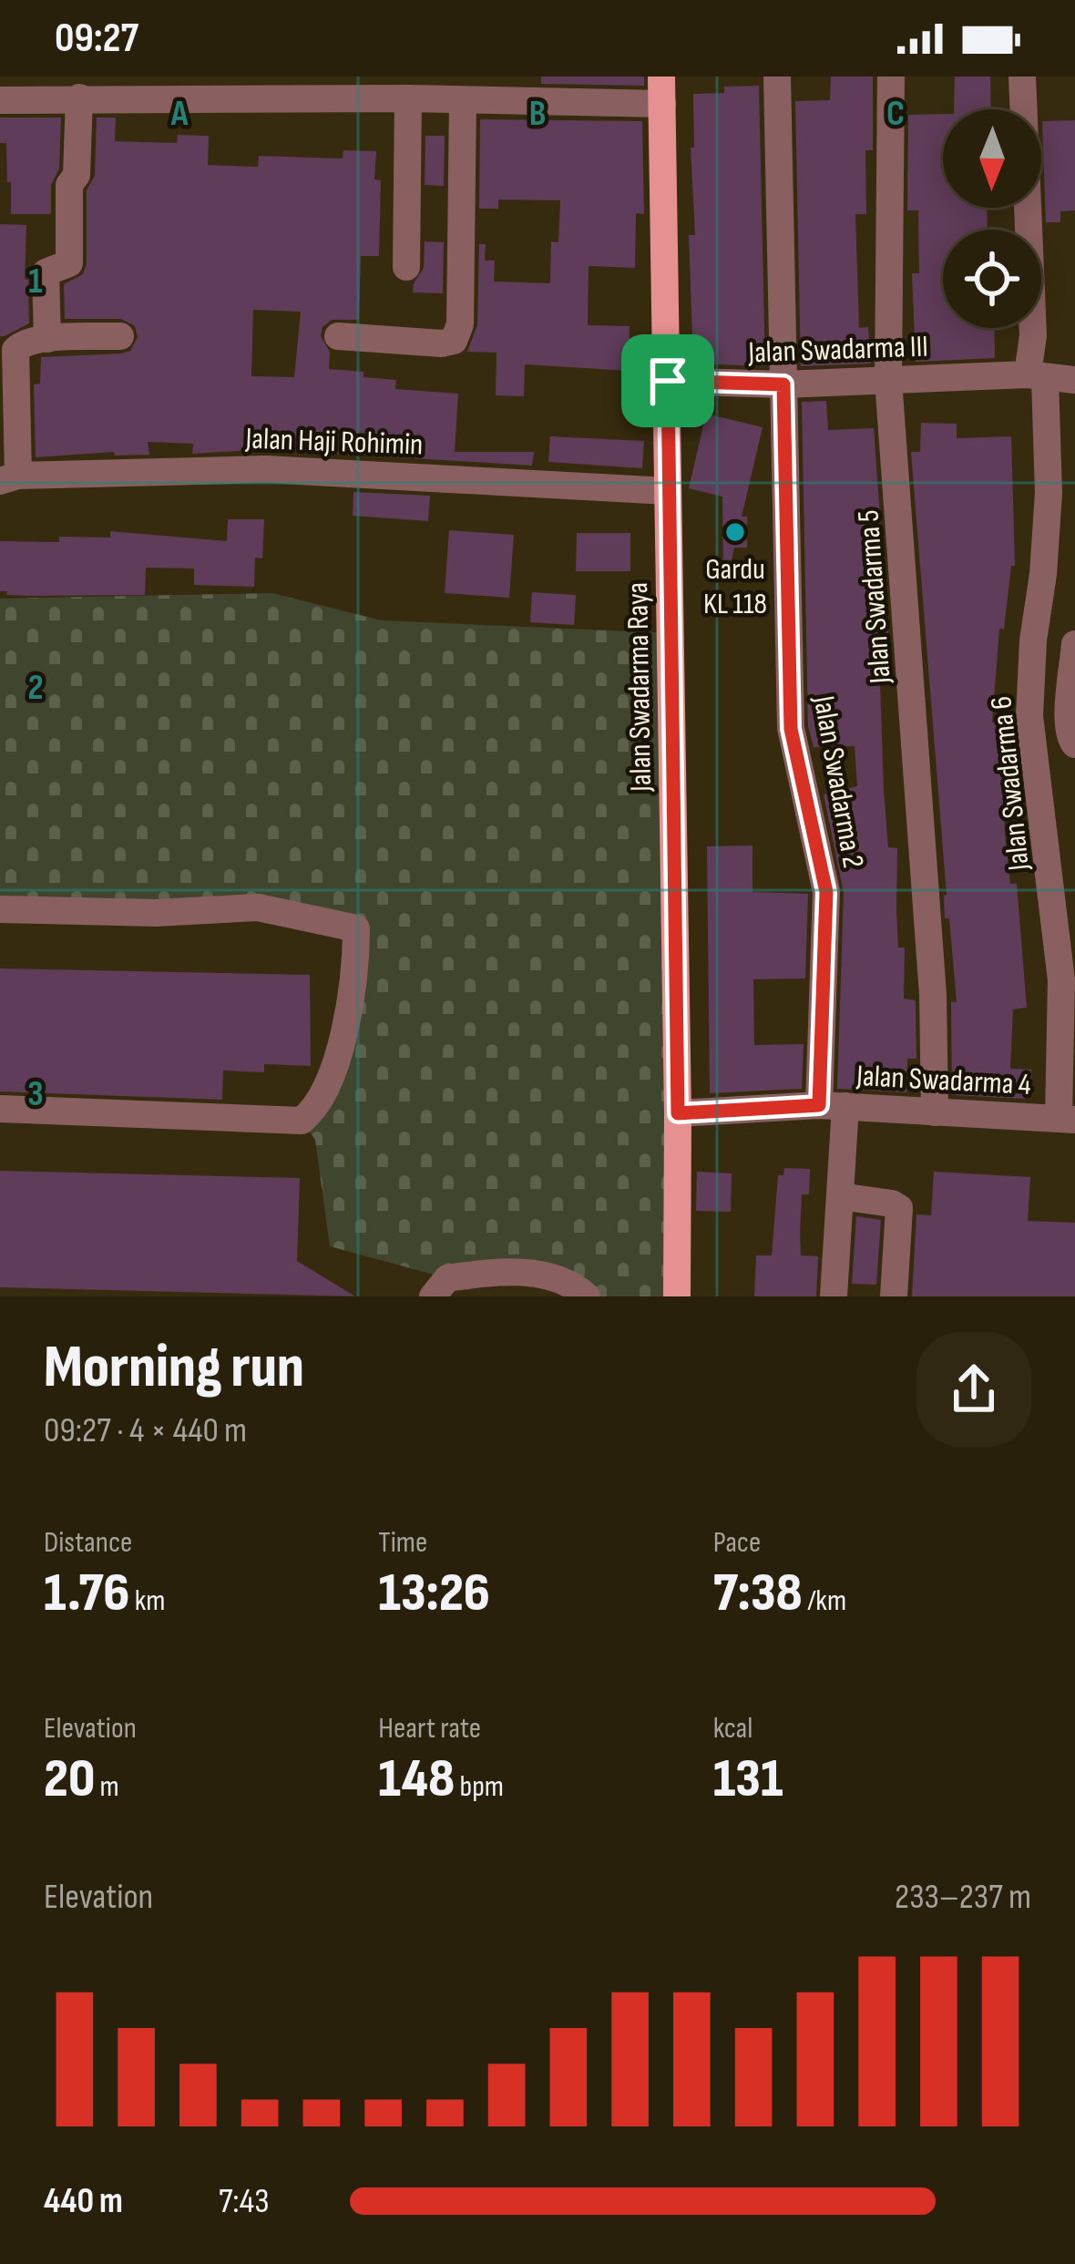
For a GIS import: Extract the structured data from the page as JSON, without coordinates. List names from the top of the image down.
{
  "streets": {
    "main road": ["Jalan Swadarma Raya"],
    "street": [
      "Jalan Swadarma III",
      "Jalan Haji Rohimin",
      "Jalan Swadarma 5",
      "Jalan Swadarma 2",
      "Jalan Swadarma 6",
      "Jalan Swadarma 4"
    ]
  },
  "crossings": [
    ["Jalan Swadarma III", "Jalan Swadarma 5"],
    ["Jalan Swadarma III", "Jalan Swadarma Raya"],
    ["Jalan Swadarma III", "Jalan Swadarma 2"],
    ["Jalan Swadarma III", "Jalan Swadarma 6"],
    ["Jalan Haji Rohimin", "Jalan Swadarma Raya"],
    ["Jalan Swadarma 5", "Jalan Swadarma 4"],
    ["Jalan Swadarma Raya", "Jalan Swadarma 4"],
    ["Jalan Swadarma 2", "Jalan Swadarma 4"],
    ["Jalan Swadarma 6", "Jalan Swadarma 4"]
  ],
  "places": ["Gardu KL 118"],
  "north": "bottom",
  "page": {
    "status": "09:27",
    "heading": ["Morning run", "09:27 · 4 × 440 m"],
    "stats": [
      ["Distance", "1.76 km"],
      ["Time", "13:26"],
      ["Pace", "7:38 /km"],
      ["Elevation", "20 m"],
      ["Heart rate", "148 bpm"],
      ["kcal", "131"]
    ],
    "chart": ["Elevation", "233–237 m"],
    "list": [
      {
        "name": "440 m",
        "note": "7:43"
      }
    ]
  },
  "grid": {
    "columns": ["A", "B", "C"],
    "rows": ["1", "2", "3"]
  }
}
